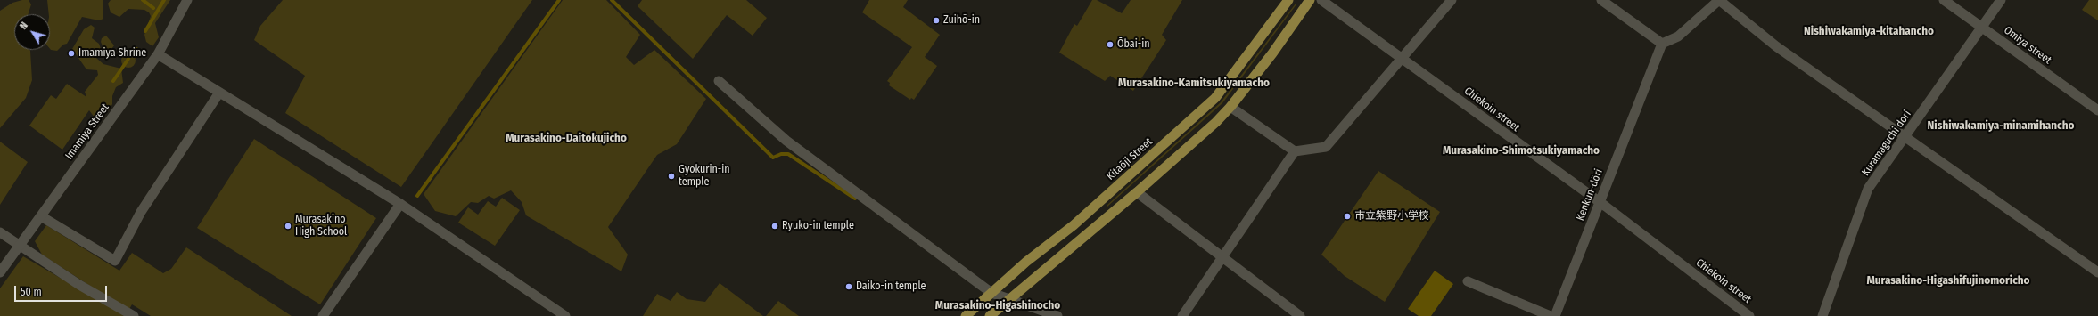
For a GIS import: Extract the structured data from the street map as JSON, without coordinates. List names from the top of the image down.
{
  "streets": {
    "main road": ["Kitaōji Street"],
    "street": [
      "Omiya street",
      "Chiekoin street",
      "Imamiya Street",
      "Kuramaguchi dori",
      "Kenkun-dōri"
    ]
  },
  "crossings": [
    ["Omiya street", "Kuramaguchi dori"],
    ["Chiekoin street", "Kenkun-dōri"]
  ],
  "districts": [
    "Nishiwakamiya-kitahancho",
    "Murasakino-Kamitsukiyamacho",
    "Nishiwakamiya-minamihancho",
    "Murasakino-Daitokujicho",
    "Murasakino-Shimotsukiyamacho",
    "Murasakino-Higashifujinomoricho",
    "Murasakino-Higashinocho"
  ],
  "places": [
    "Zuihō-in",
    "Ōbai-in",
    "Imamiya Shrine",
    "Gyokurin-in temple",
    "市立紫野小学校",
    "Murasakino High School",
    "Ryuko-in temple",
    "Daiko-in temple"
  ],
  "scale_bar": "50 m",
  "north": "top left"
}
